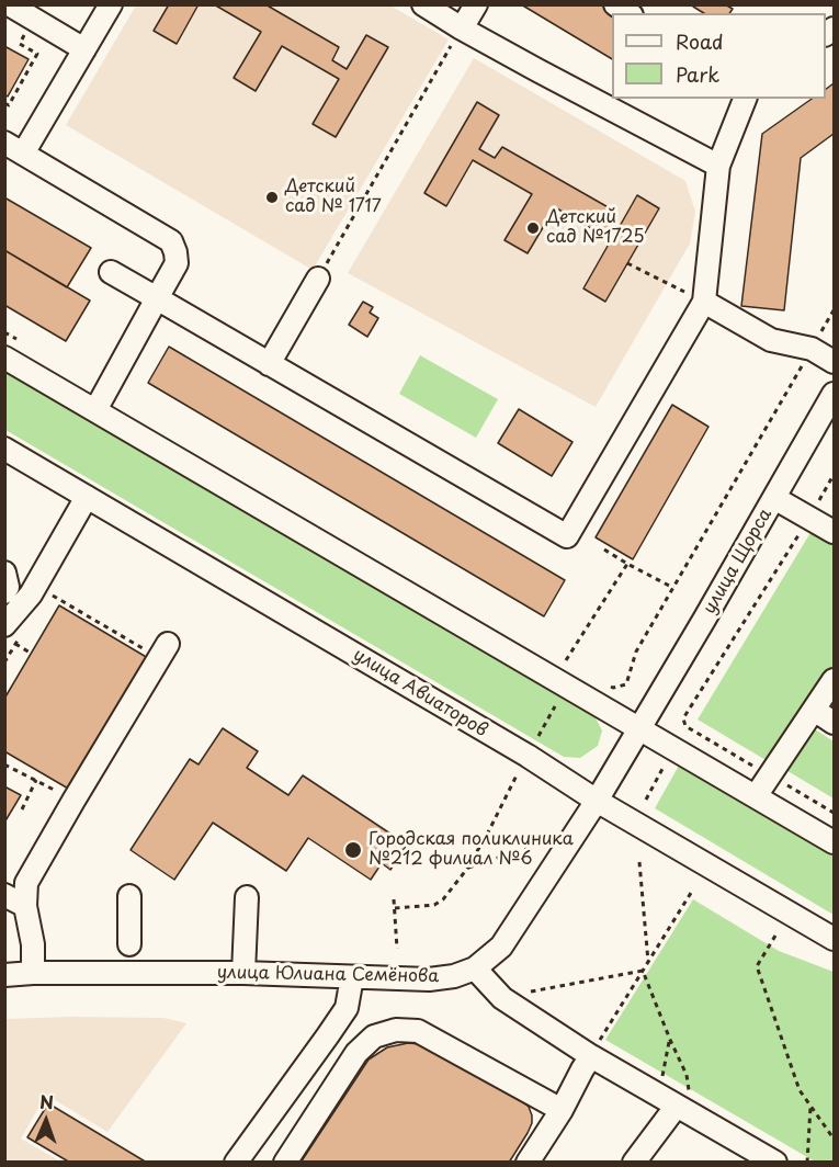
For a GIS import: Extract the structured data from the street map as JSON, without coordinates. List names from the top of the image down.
{
  "streets": {
    "street": ["улица Щорса", "улица Авиаторов", "улица Юлиана Семёнова"]
  },
  "crossings": [
    ["улица Щорса", "улица Юлиана Семёнова"],
    ["улица Авиаторов", "улица Юлиана Семёнова"]
  ],
  "places": ["Детский сад № 1717", "Детский сад №1725", "Городская поликлиника №212 филиал №6"],
  "legend": ["Road", "Park"],
  "north": "top"
}
